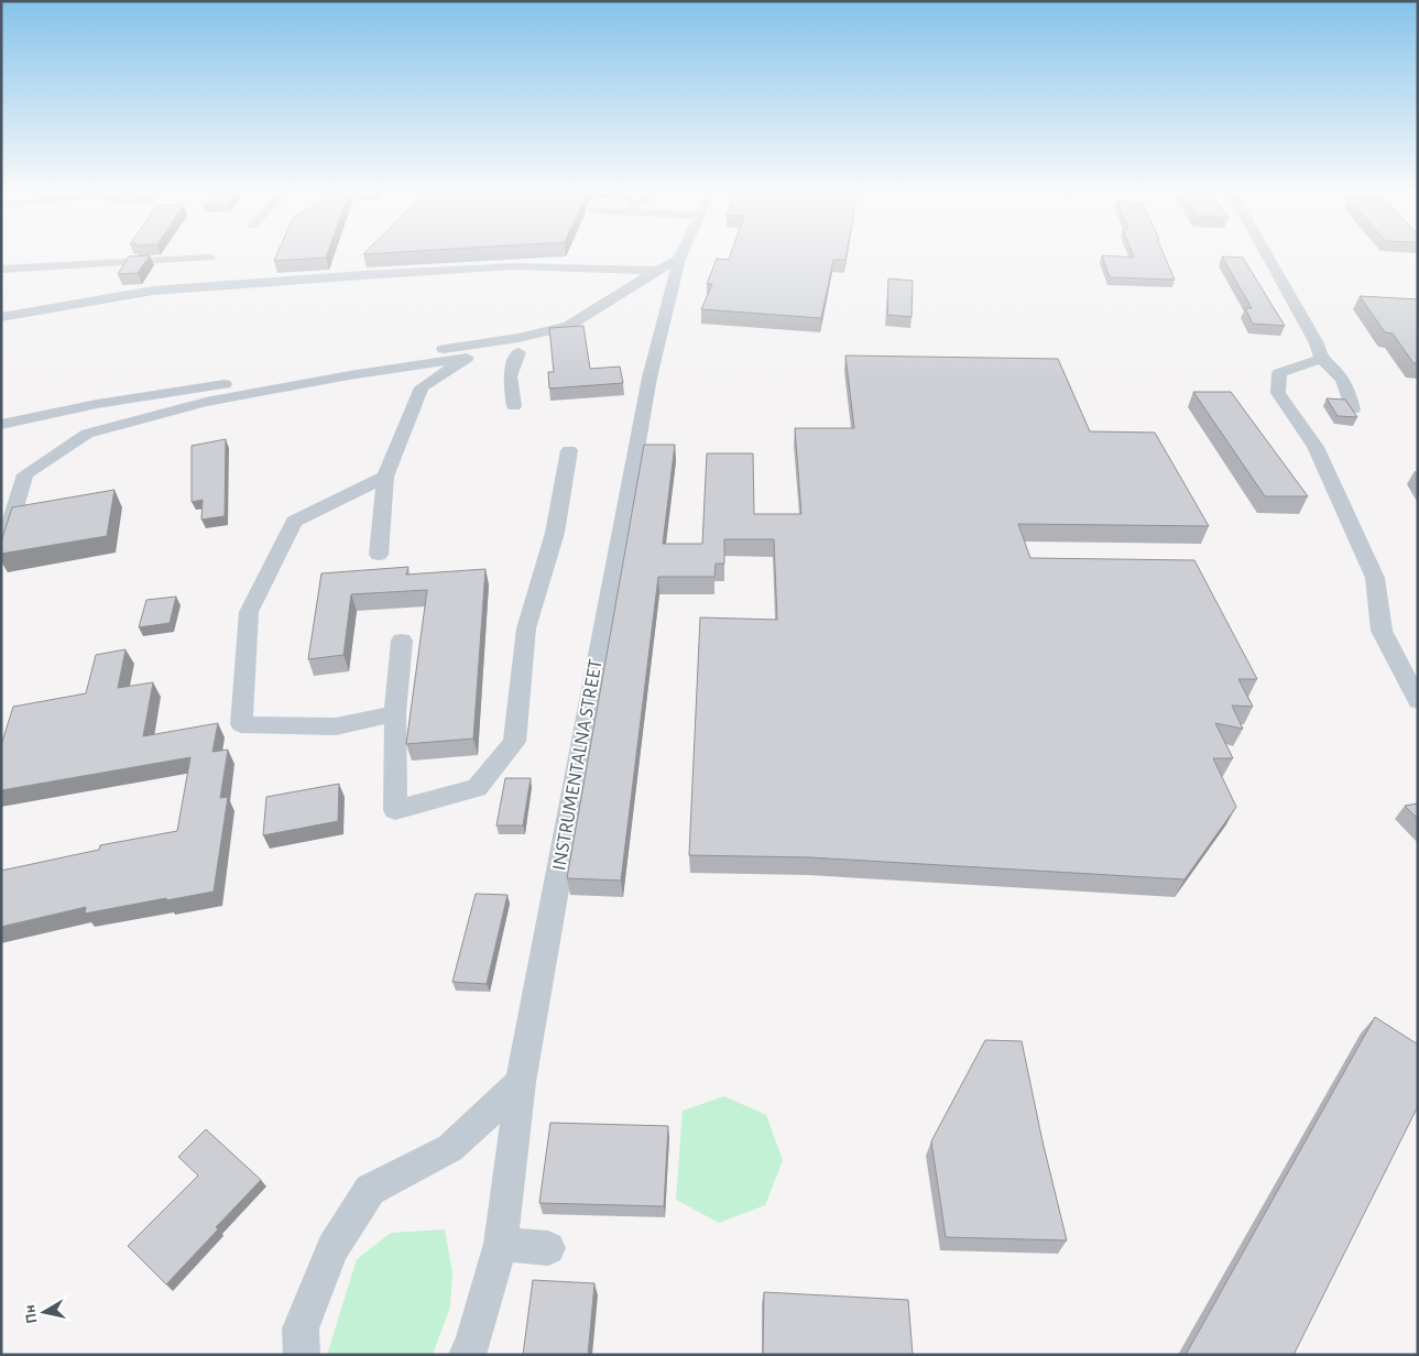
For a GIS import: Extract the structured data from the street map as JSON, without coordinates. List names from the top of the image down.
{
  "streets": {
    "street": ["INSTRUMENTALNA STREET"]
  },
  "north": "left"
}
